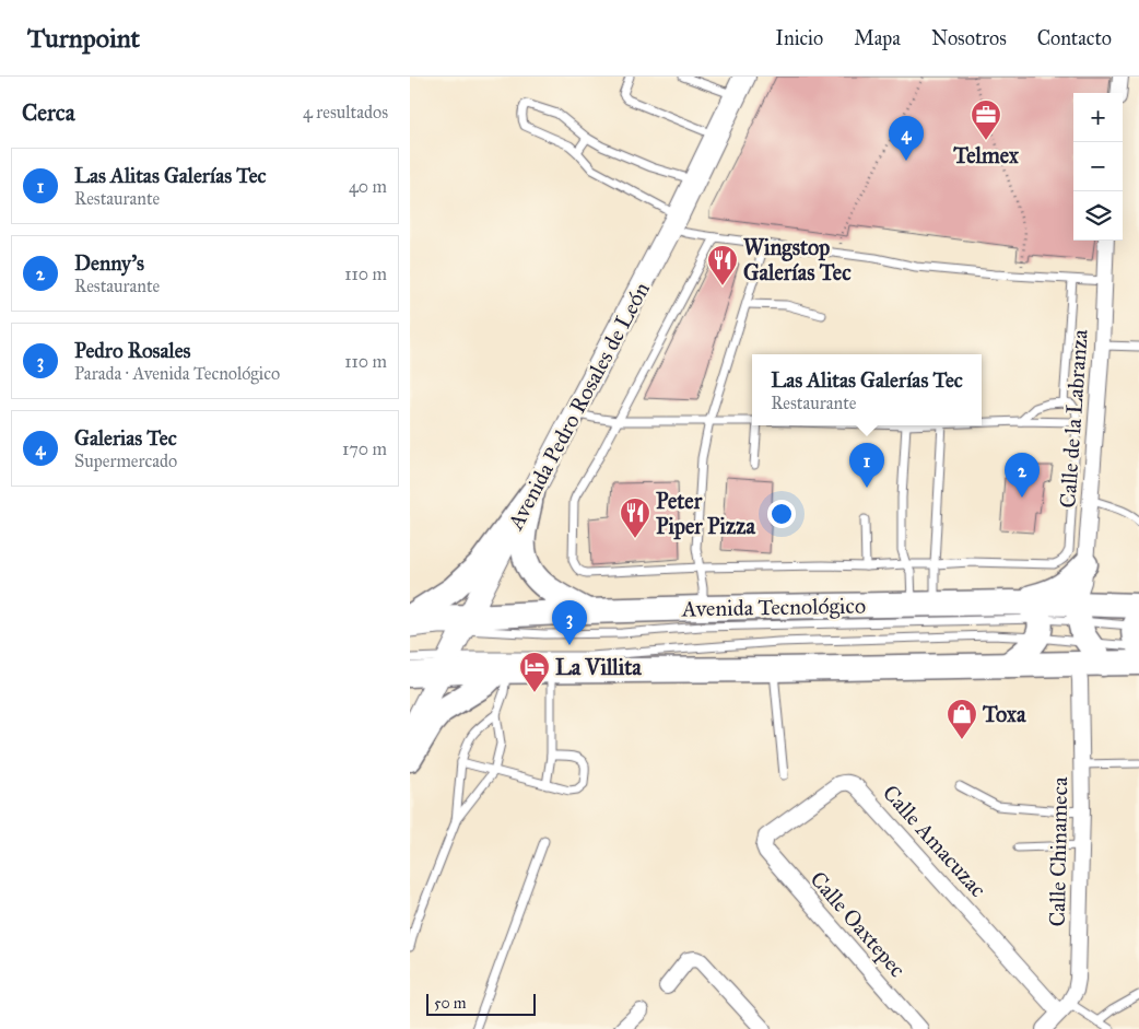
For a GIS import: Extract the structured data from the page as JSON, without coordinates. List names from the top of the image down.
{
  "streets": {
    "main road": ["Avenida Pedro Rosales de León", "Avenida Tecnológico"],
    "street": [
      "Calle de la Labranza",
      "Calle Amacuzac",
      "Calle Chinameca",
      "Calle Oaxtepec"
    ]
  },
  "crossings": [
    ["Avenida Pedro Rosales de León", "Avenida Tecnológico"],
    ["Calle de la Labranza", "Avenida Tecnológico"],
    ["Calle de la Labranza", "Calle Chinameca"],
    ["Avenida Tecnológico", "Calle Chinameca"],
    ["Calle Amacuzac", "Calle Chinameca"],
    ["Calle Amacuzac", "Calle Oaxtepec"]
  ],
  "places": {
    "office": ["Telmex"],
    "restaurant": ["Wingstop Galerías Tec", "Peter Piper Pizza"],
    "hotel": ["La Villita"],
    "shop": ["Toxa"]
  },
  "scale_bar": "50 m",
  "page": {
    "header": "Turnpoint",
    "nav": [
      "Inicio",
      "Mapa",
      "Nosotros",
      "Contacto"
    ],
    "heading": ["Cerca", "4 resultados"],
    "map_buttons": ["+", "−"],
    "pins": [
      "4",
      "1",
      "2",
      "3"
    ],
    "list": [
      {
        "mark": "1",
        "name": "Las Alitas Galerías Tec",
        "note": "Restaurante",
        "value": "40 m"
      },
      {
        "mark": "2",
        "name": "Denny's",
        "note": "Restaurante",
        "value": "110 m"
      },
      {
        "mark": "3",
        "name": "Pedro Rosales",
        "note": "Parada · Avenida Tecnológico",
        "value": "110 m"
      },
      {
        "mark": "4",
        "name": "Galerias Tec",
        "note": "Supermercado",
        "value": "170 m"
      }
    ],
    "popup": ["Las Alitas Galerías Tec", "Restaurante"],
    "scale": "50 m"
  }
}
